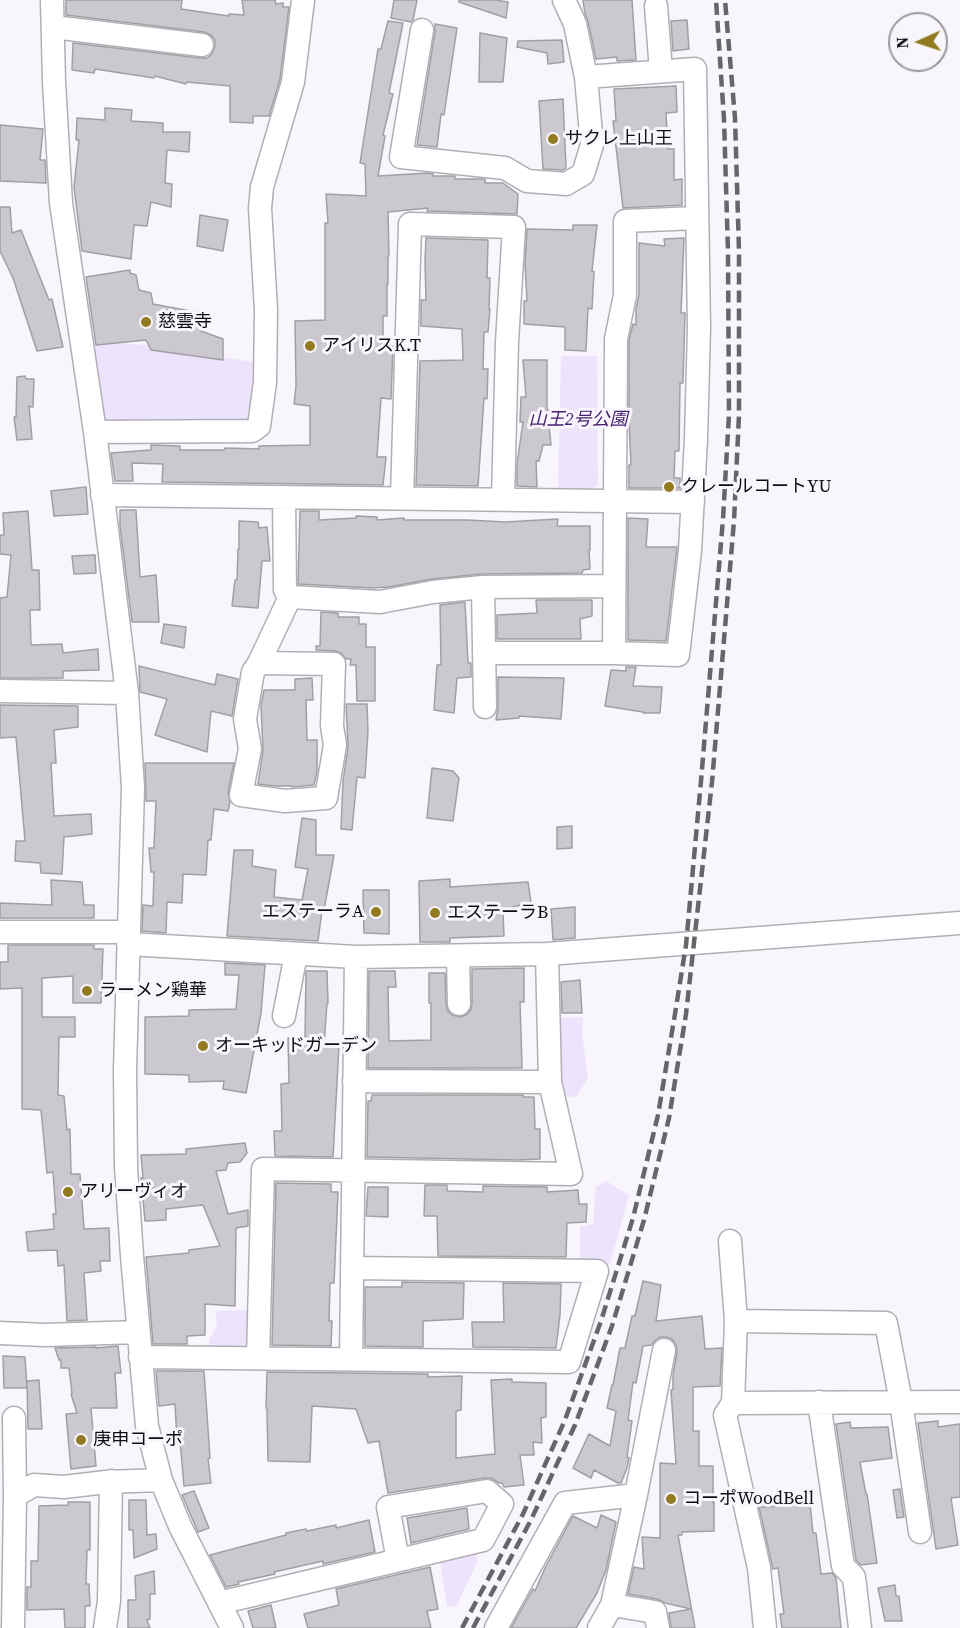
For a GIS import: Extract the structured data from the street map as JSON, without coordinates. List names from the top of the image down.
{
  "parks": ["山王2号公園"],
  "places": [
    "サクレ上山王",
    "慈雲寺",
    "アイリスK.T",
    "クレールコートYU",
    "エステーラA",
    "エステーラB",
    "ラーメン鶏華",
    "オーキッドガーデン",
    "アリーヴィオ",
    "庚申コーポ",
    "コーポWoodBell"
  ],
  "north": "left"
}
